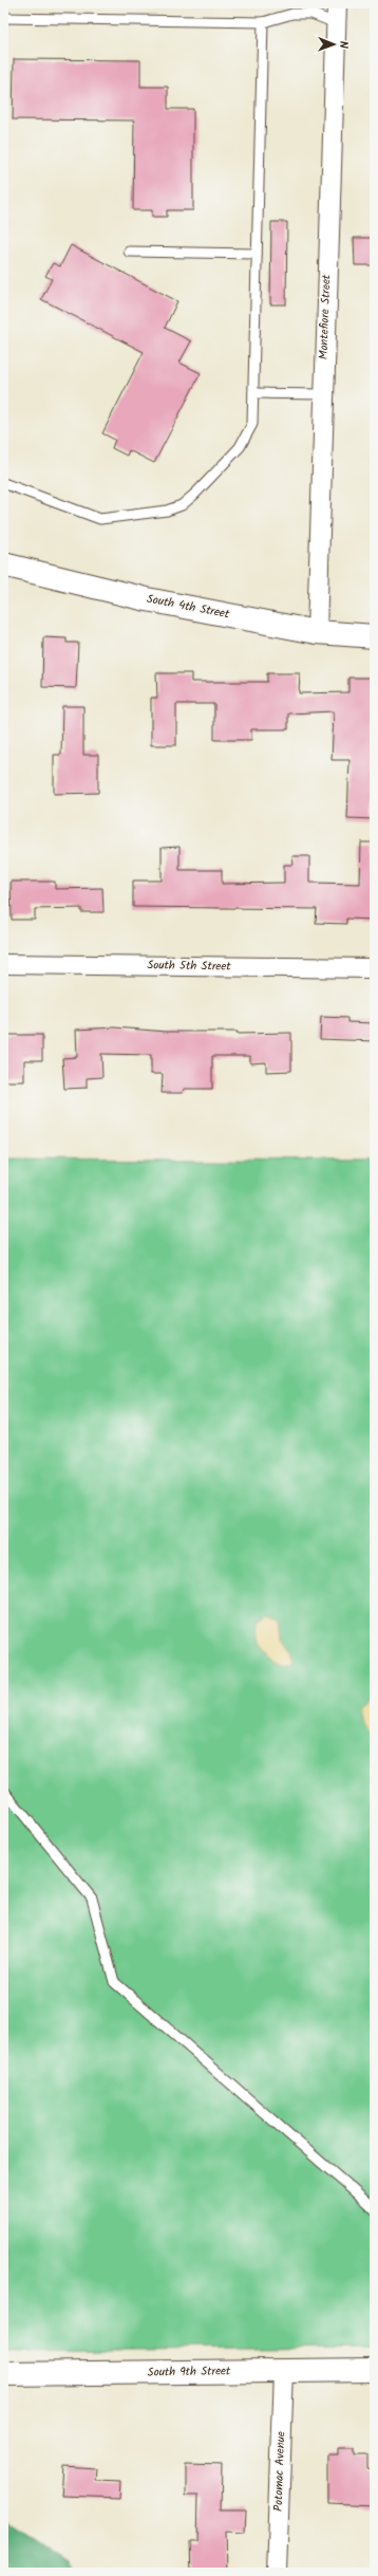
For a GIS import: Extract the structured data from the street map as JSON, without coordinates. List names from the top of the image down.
{
  "streets": {
    "main road": ["South 4th Street", "South 9th Street"],
    "street": ["Montefiore Street", "South 5th Street", "Potomac Avenue"]
  },
  "crossings": [
    ["Montefiore Street", "South 4th Street"],
    ["South 9th Street", "Potomac Avenue"]
  ],
  "north": "right"
}
